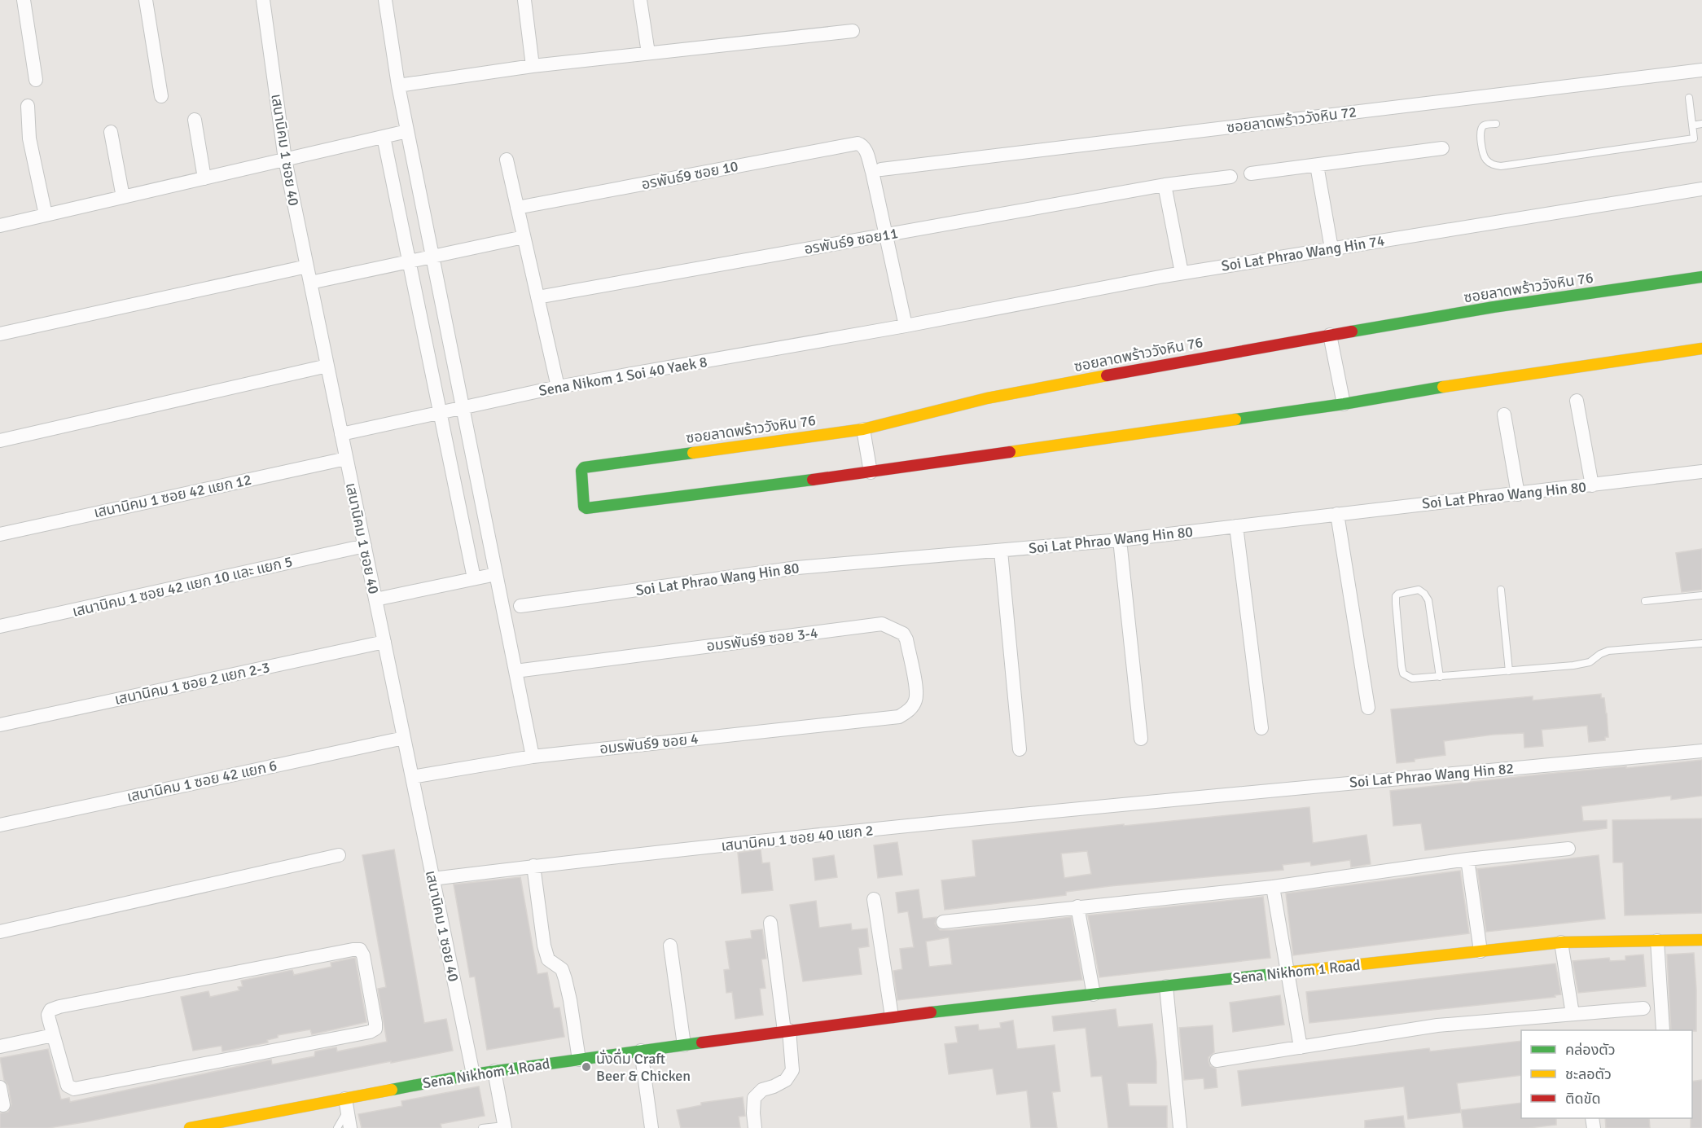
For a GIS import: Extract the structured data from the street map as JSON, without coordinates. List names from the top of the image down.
{
  "streets": {
    "street": [
      "ซอยลาดพร้าววังหิน 72",
      "เสนานิคม 1 ซอย 40",
      "อรพันธ์9 ซอย 10",
      "อรพันธ์9 ซอย11",
      "Soi Lat Phrao Wang Hin 74",
      "ซอยลาดพร้าววังหิน 76",
      "Sena Nikom 1 Soi 40 Yaek 8",
      "Soi Lat Phrao Wang Hin 80",
      "เสนานิคม 1 ซอย 42 แยก 12",
      "เสนานิคม 1 ซอย 42 แยก 10 และ แยก 5",
      "อมรพันธ์9 ซอย 3-4",
      "เสนานิคม 1 ซอย 2 แยก 2-3",
      "อมรพันธ์9 ซอย 4",
      "Soi Lat Phrao Wang Hin 82",
      "เสนานิคม 1 ซอย 42 แยก 6",
      "เสนานิคม 1 ซอย 40 แยก 2",
      "Sena Nikhom 1 Road"
    ]
  },
  "crossings": [
    ["เสนานิคม 1 ซอย 40", "Sena Nikom 1 Soi 40 Yaek 8"],
    ["เสนานิคม 1 ซอย 40", "เสนานิคม 1 ซอย 42 แยก 12"],
    ["เสนานิคม 1 ซอย 40", "เสนานิคม 1 ซอย 42 แยก 10 และ แยก 5"],
    ["เสนานิคม 1 ซอย 40", "เสนานิคม 1 ซอย 2 แยก 2-3"],
    ["เสนานิคม 1 ซอย 40", "อมรพันธ์9 ซอย 4"],
    ["เสนานิคม 1 ซอย 40", "เสนานิคม 1 ซอย 42 แยก 6"],
    ["เสนานิคม 1 ซอย 40", "เสนานิคม 1 ซอย 40 แยก 2"],
    ["เสนานิคม 1 ซอย 40", "Sena Nikhom 1 Road"],
    ["อรพันธ์9 ซอย 10", "อรพันธ์9 ซอย11"],
    ["Soi Lat Phrao Wang Hin 74", "Sena Nikom 1 Soi 40 Yaek 8"],
    ["อมรพันธ์9 ซอย 3-4", "อมรพันธ์9 ซอย 4"],
    ["Soi Lat Phrao Wang Hin 82", "เสนานิคม 1 ซอย 40 แยก 2"]
  ],
  "places": ["นั่งดื่ม Craft Beer & Chicken"],
  "legend": ["คล่องตัว", "ชะลอตัว", "ติดขัด"]
}
